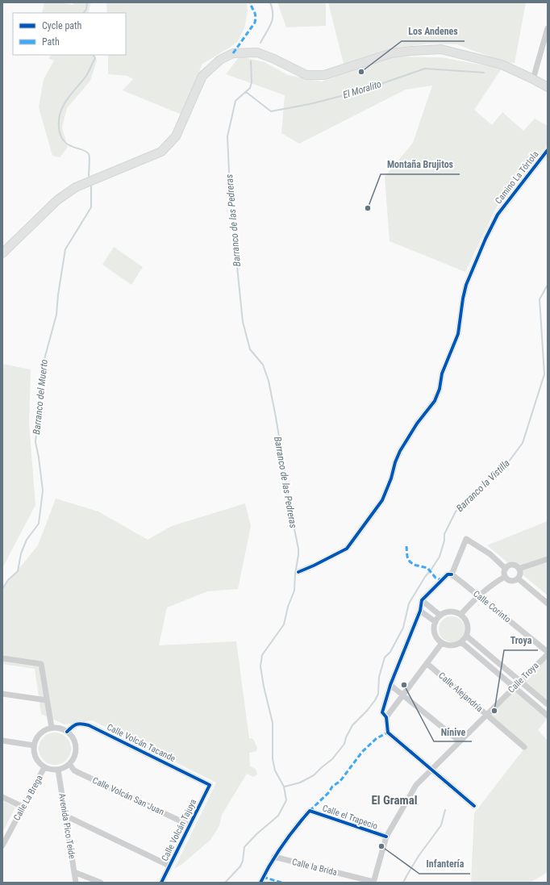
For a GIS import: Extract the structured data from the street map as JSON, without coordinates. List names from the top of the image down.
{
  "streets": {
    "street": [
      "Camino La Tórtola",
      "Calle Corinto",
      "Calle Troya",
      "Calle Alejandría",
      "Calle Volcán Tacande",
      "Calle Volcán San Juan",
      "Calle La Brega",
      "Calle el Trapecio",
      "Avenida Pico Teide",
      "Calle Volcán Tajuya",
      "Calle la Brida"
    ]
  },
  "crossings": [
    ["Calle Corinto", "Calle Troya"],
    ["Calle Troya", "Calle Alejandría"],
    ["Calle Troya", "Calle el Trapecio"],
    ["Calle Troya", "Calle la Brida"],
    ["Calle Volcán Tacande", "Calle Volcán San Juan"],
    ["Calle Volcán Tacande", "Calle La Brega"],
    ["Calle Volcán Tacande", "Avenida Pico Teide"],
    ["Calle Volcán Tacande", "Calle Volcán Tajuya"],
    ["Calle Volcán San Juan", "Calle La Brega"],
    ["Calle Volcán San Juan", "Avenida Pico Teide"],
    ["Calle Volcán San Juan", "Calle Volcán Tajuya"],
    ["Calle La Brega", "Avenida Pico Teide"],
    ["Calle el Trapecio", "Calle la Brida"]
  ],
  "districts": ["El Gramal"],
  "water": [
    "El Moralito",
    "Barranco de las Pedreras",
    "Barranco del Muerto",
    "Barranco la Vistilla"
  ],
  "places": [
    "Los Andenes",
    "Montaña Brujitos",
    "Nínive",
    "Troya",
    "Infantería"
  ],
  "legend": ["Cycle path", "Path"]
}
